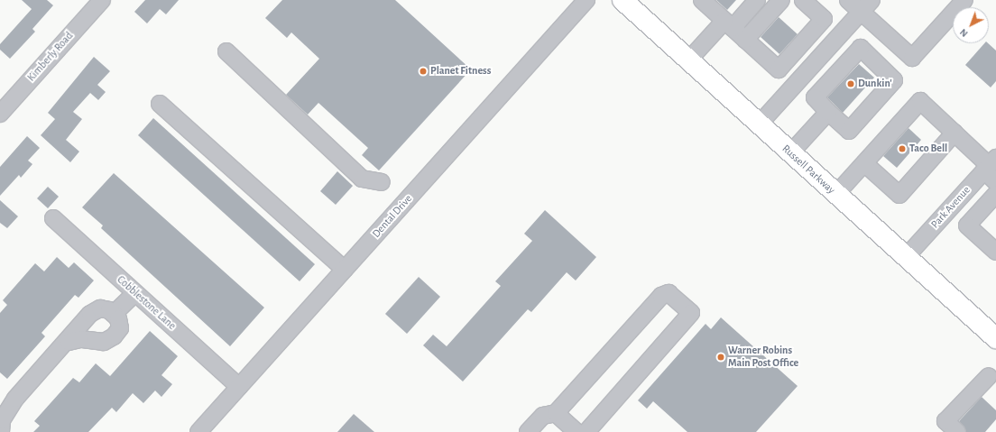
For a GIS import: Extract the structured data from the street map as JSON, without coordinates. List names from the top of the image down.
{
  "streets": {
    "main road": ["Russell Parkway"],
    "street": [
      "Kimberly Road",
      "Park Avenue",
      "Dental Drive",
      "Cobblestone Lane"
    ]
  },
  "crossings": [
    ["Russell Parkway", "Park Avenue"],
    ["Dental Drive", "Cobblestone Lane"]
  ],
  "places": [
    "Planet Fitness",
    "Dunkin'",
    "Taco Bell",
    "Warner Robins Main Post Office"
  ],
  "north": "bottom left"
}
